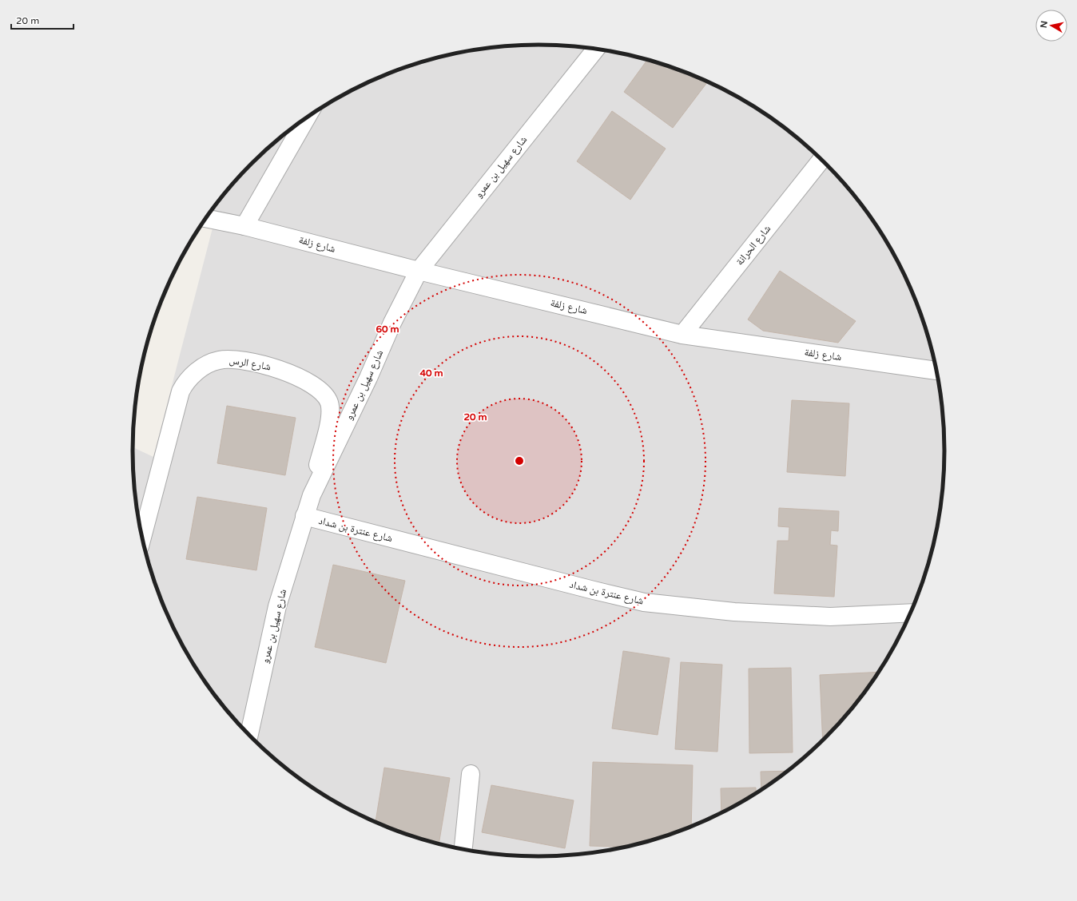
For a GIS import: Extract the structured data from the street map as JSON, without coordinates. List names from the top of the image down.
{
  "streets": {
    "street": [
      "شارع سهيل بن عمرو",
      "شارع زلفة",
      "شارع الحرانة",
      "شارع الرس",
      "شارع عنترة بن شداد"
    ]
  },
  "crossings": [
    ["شارع سهيل بن عمرو", "شارع زلفة"],
    ["شارع سهيل بن عمرو", "شارع الرس"],
    ["شارع سهيل بن عمرو", "شارع عنترة بن شداد"],
    ["شارع زلفة", "شارع الحرانة"]
  ],
  "scale_bar": "20 m",
  "north": "left",
  "rings": ["60 m", "40 m", "20 m"]
}
